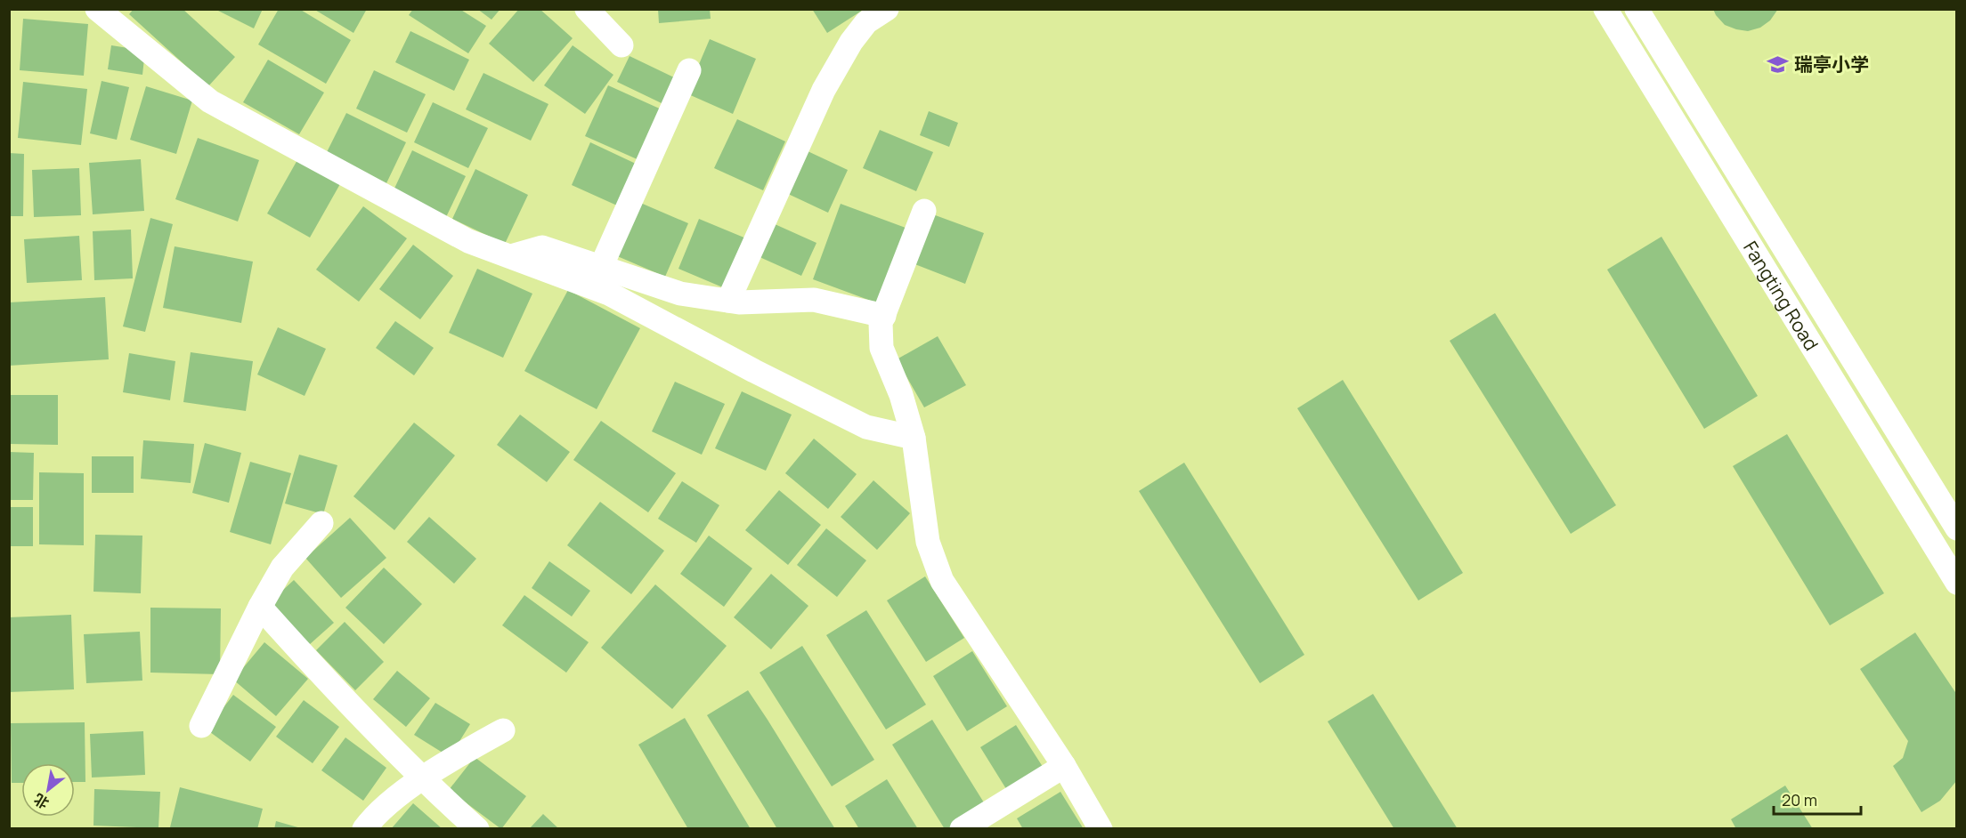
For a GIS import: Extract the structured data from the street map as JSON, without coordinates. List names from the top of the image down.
{
  "streets": {
    "street": ["Fangting Road"]
  },
  "places": {
    "school or university": ["瑞亭小学"]
  },
  "scale_bar": "20 m",
  "north": "bottom left"
}
